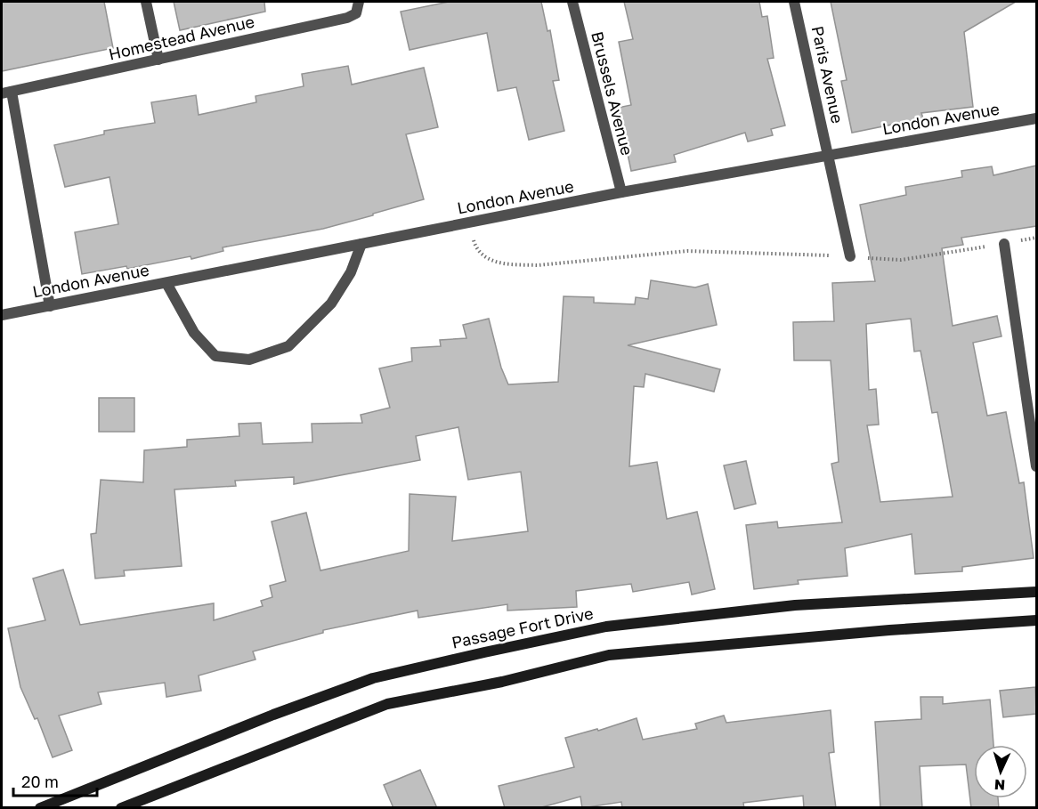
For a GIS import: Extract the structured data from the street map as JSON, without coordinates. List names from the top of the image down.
{
  "streets": {
    "main road": ["Passage Fort Drive"],
    "street": [
      "Homestead Avenue",
      "Paris Avenue",
      "Brussels Avenue",
      "London Avenue"
    ]
  },
  "crossings": [
    ["Paris Avenue", "London Avenue"],
    ["Brussels Avenue", "London Avenue"]
  ],
  "scale_bar": "20 m",
  "north": "bottom"
}
